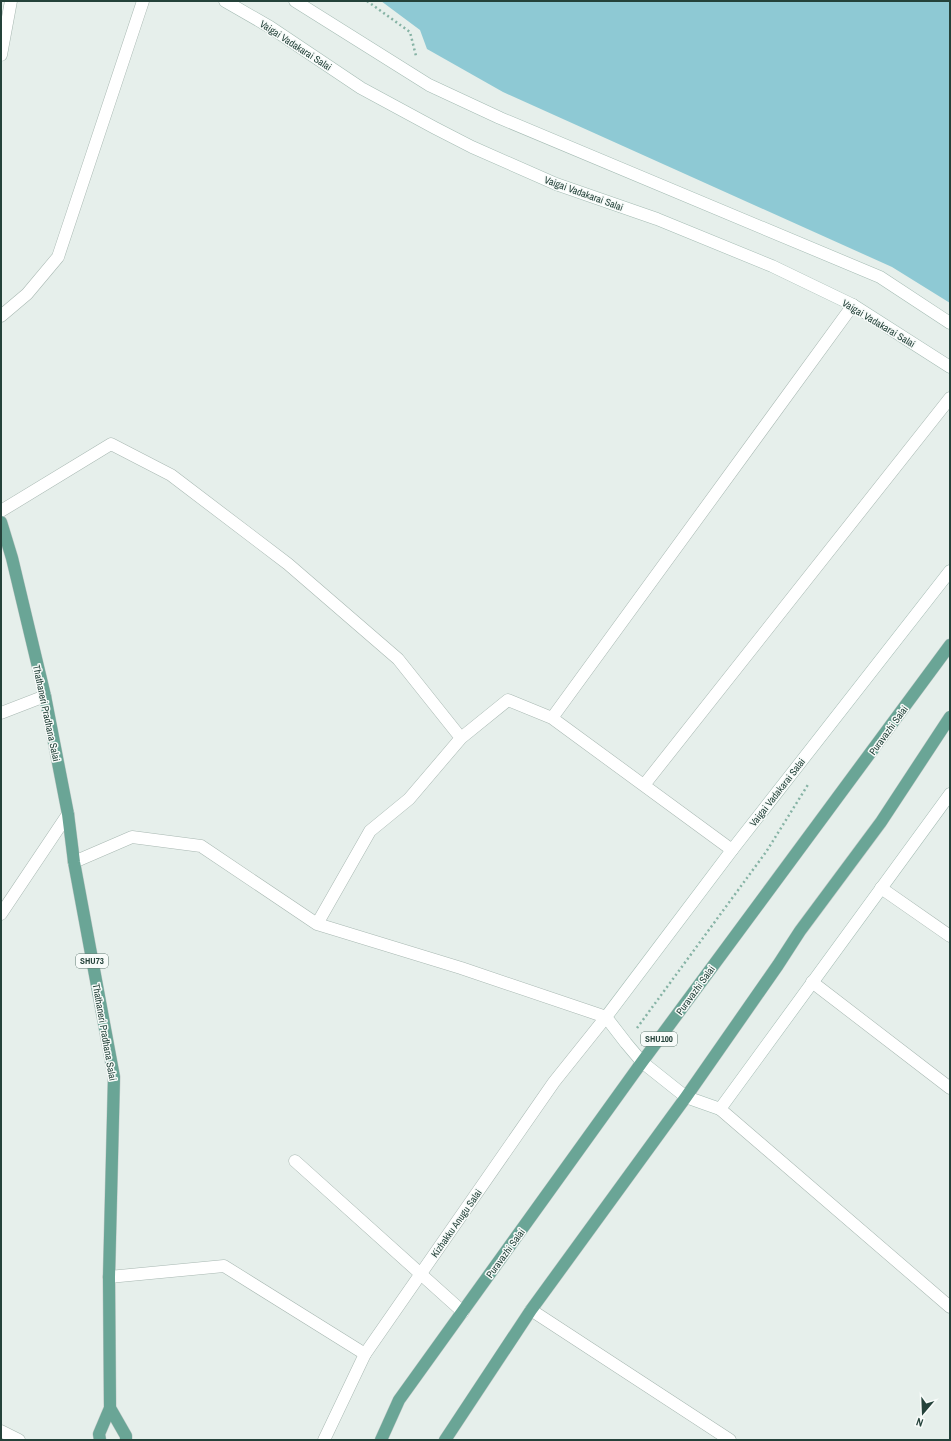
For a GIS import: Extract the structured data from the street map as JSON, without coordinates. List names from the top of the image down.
{
  "streets": {
    "main road": [
      "Thathaneri Pradhana Salai",
      "Puravazhi Salai",
      "SHU73",
      "SHU100"
    ],
    "street": ["Vaigai Vadakarai Salai", "Kizhakku Anugu Salai"]
  },
  "crossings": [
    ["Vaigai Vadakarai Salai", "Kizhakku Anugu Salai"]
  ],
  "north": "bottom"
}
